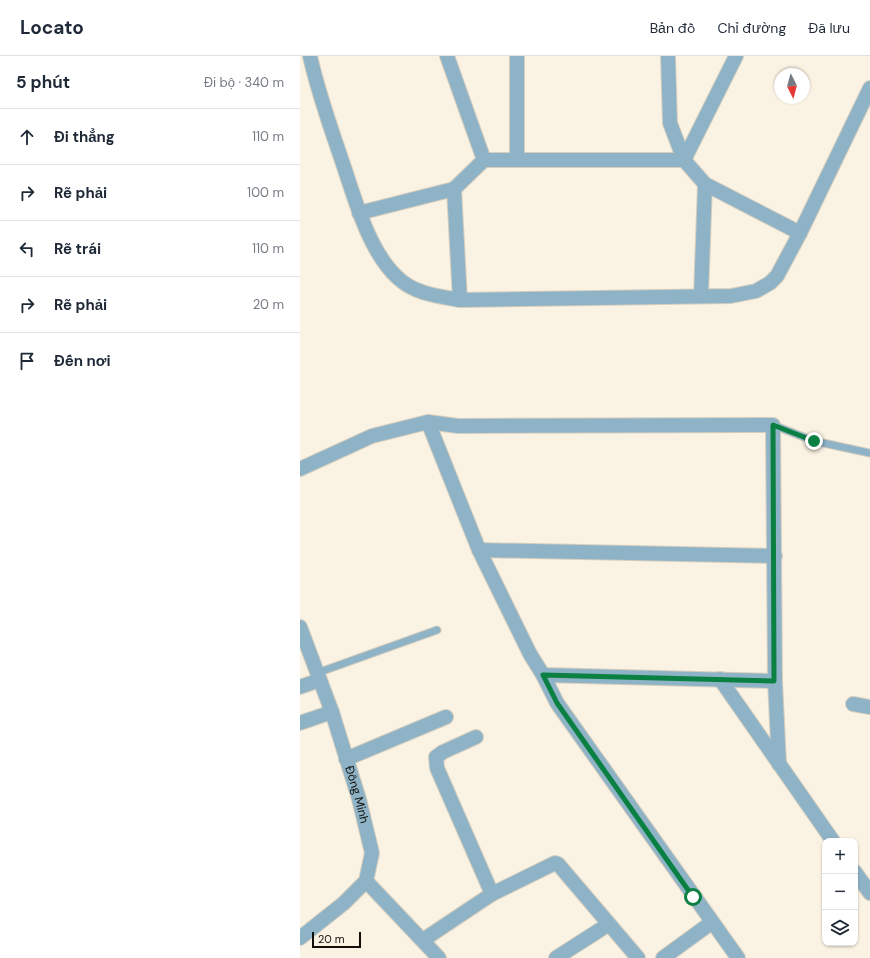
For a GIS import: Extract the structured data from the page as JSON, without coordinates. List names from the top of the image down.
{
  "streets": {
    "street": ["Đông Minh"]
  },
  "scale_bar": "20 m",
  "north": "bottom",
  "page": {
    "header": "Locato",
    "nav": ["Bản đồ", "Chỉ đường", "Đã lưu"],
    "heading": ["5 phút", "Đi bộ · 340 m"],
    "list": [
      ["Đi thẳng", "110 m"],
      ["Rẽ phải", "100 m"],
      ["Rẽ trái", "110 m"],
      ["Rẽ phải", "20 m"],
      "Đến nơi"
    ],
    "map_buttons": ["+", "−"],
    "scale": "20 m"
  }
}
